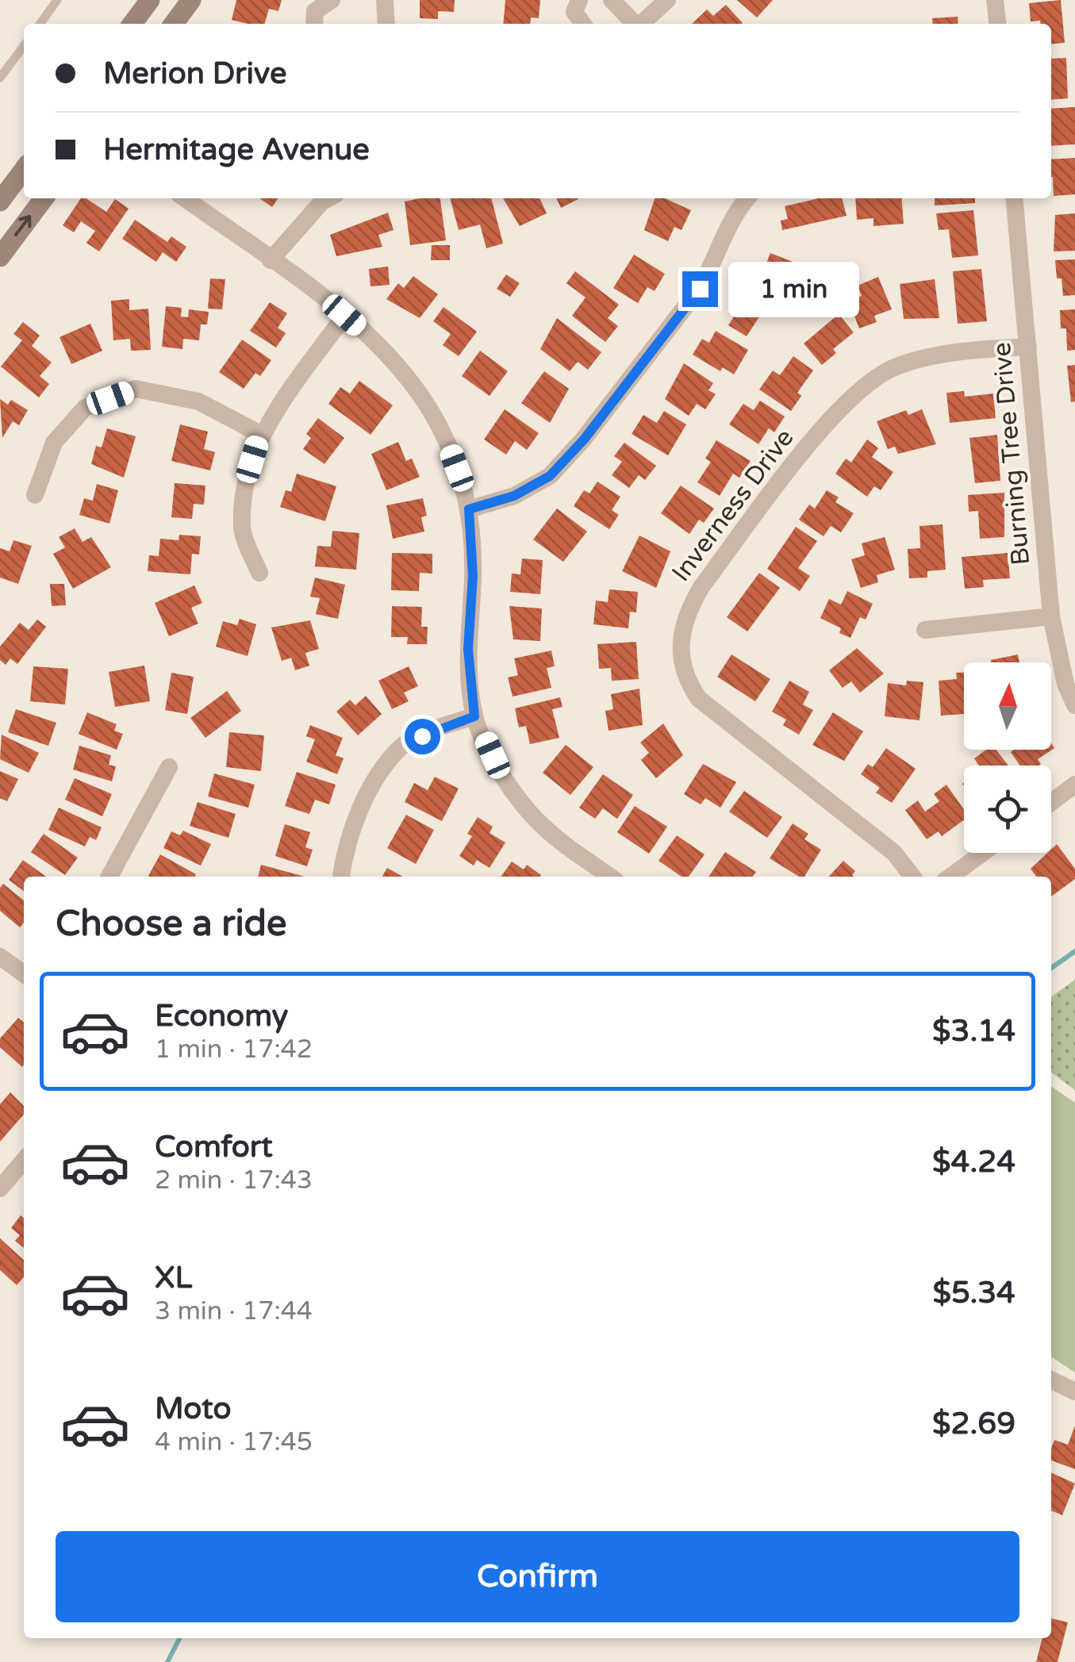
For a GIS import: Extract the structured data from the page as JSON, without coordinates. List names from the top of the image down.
{
  "streets": {
    "street": ["Burning Tree Drive", "Inverness Drive"]
  },
  "crossings": [
    ["Burning Tree Drive", "Inverness Drive"]
  ],
  "north": "top",
  "page": {
    "banner": ["Merion Drive", "Hermitage Avenue"],
    "bubble": "1 min",
    "heading": "Choose a ride",
    "list": [
      {
        "name": "Economy",
        "note": "1 min · 17:42",
        "value": "$3.14"
      },
      {
        "name": "Comfort",
        "note": "2 min · 17:43",
        "value": "$4.24"
      },
      {
        "name": "XL",
        "note": "3 min · 17:44",
        "value": "$5.34"
      },
      {
        "name": "Moto",
        "note": "4 min · 17:45",
        "value": "$2.69"
      }
    ],
    "buttons": "Confirm"
  }
}
